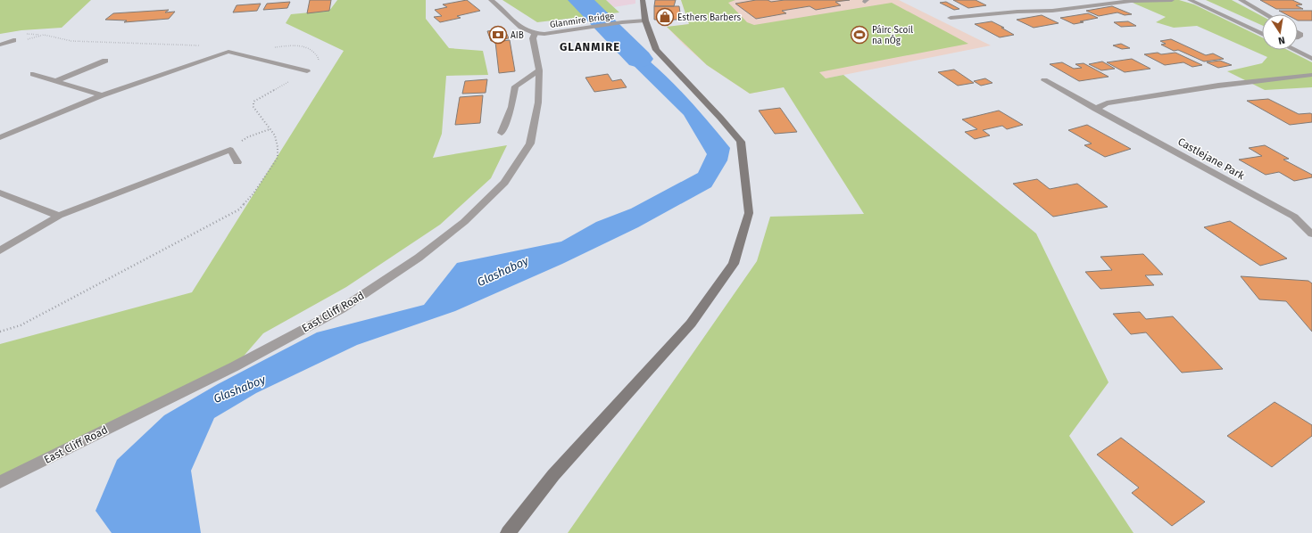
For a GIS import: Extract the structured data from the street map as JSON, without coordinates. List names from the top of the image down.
{
  "streets": {
    "street": ["Glanmire Bridge", "Castlejane Park", "East Cliff Road"]
  },
  "crossings": [
    ["Glanmire Bridge", "East Cliff Road"]
  ],
  "districts": ["GLANMIRE"],
  "water": ["Glashaboy"],
  "places": {
    "shop": ["Esthers Barbers"],
    "bank": ["AIB"],
    "sports": ["Páirc Scoil na nÓg"]
  },
  "north": "bottom"
}
